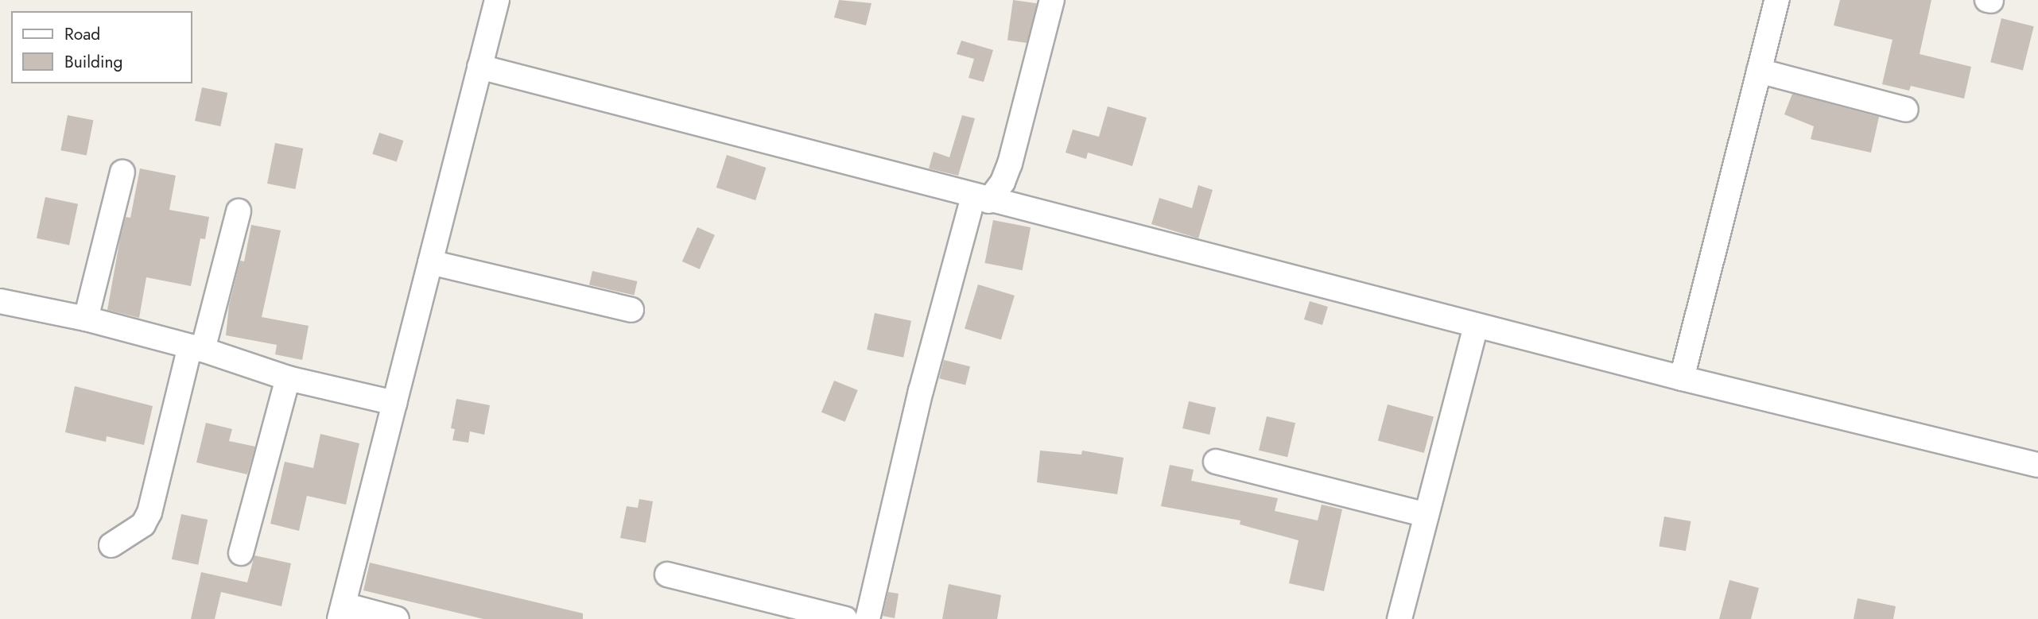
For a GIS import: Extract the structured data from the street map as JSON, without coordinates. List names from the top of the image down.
{
  "legend": ["Road", "Building"]
}
